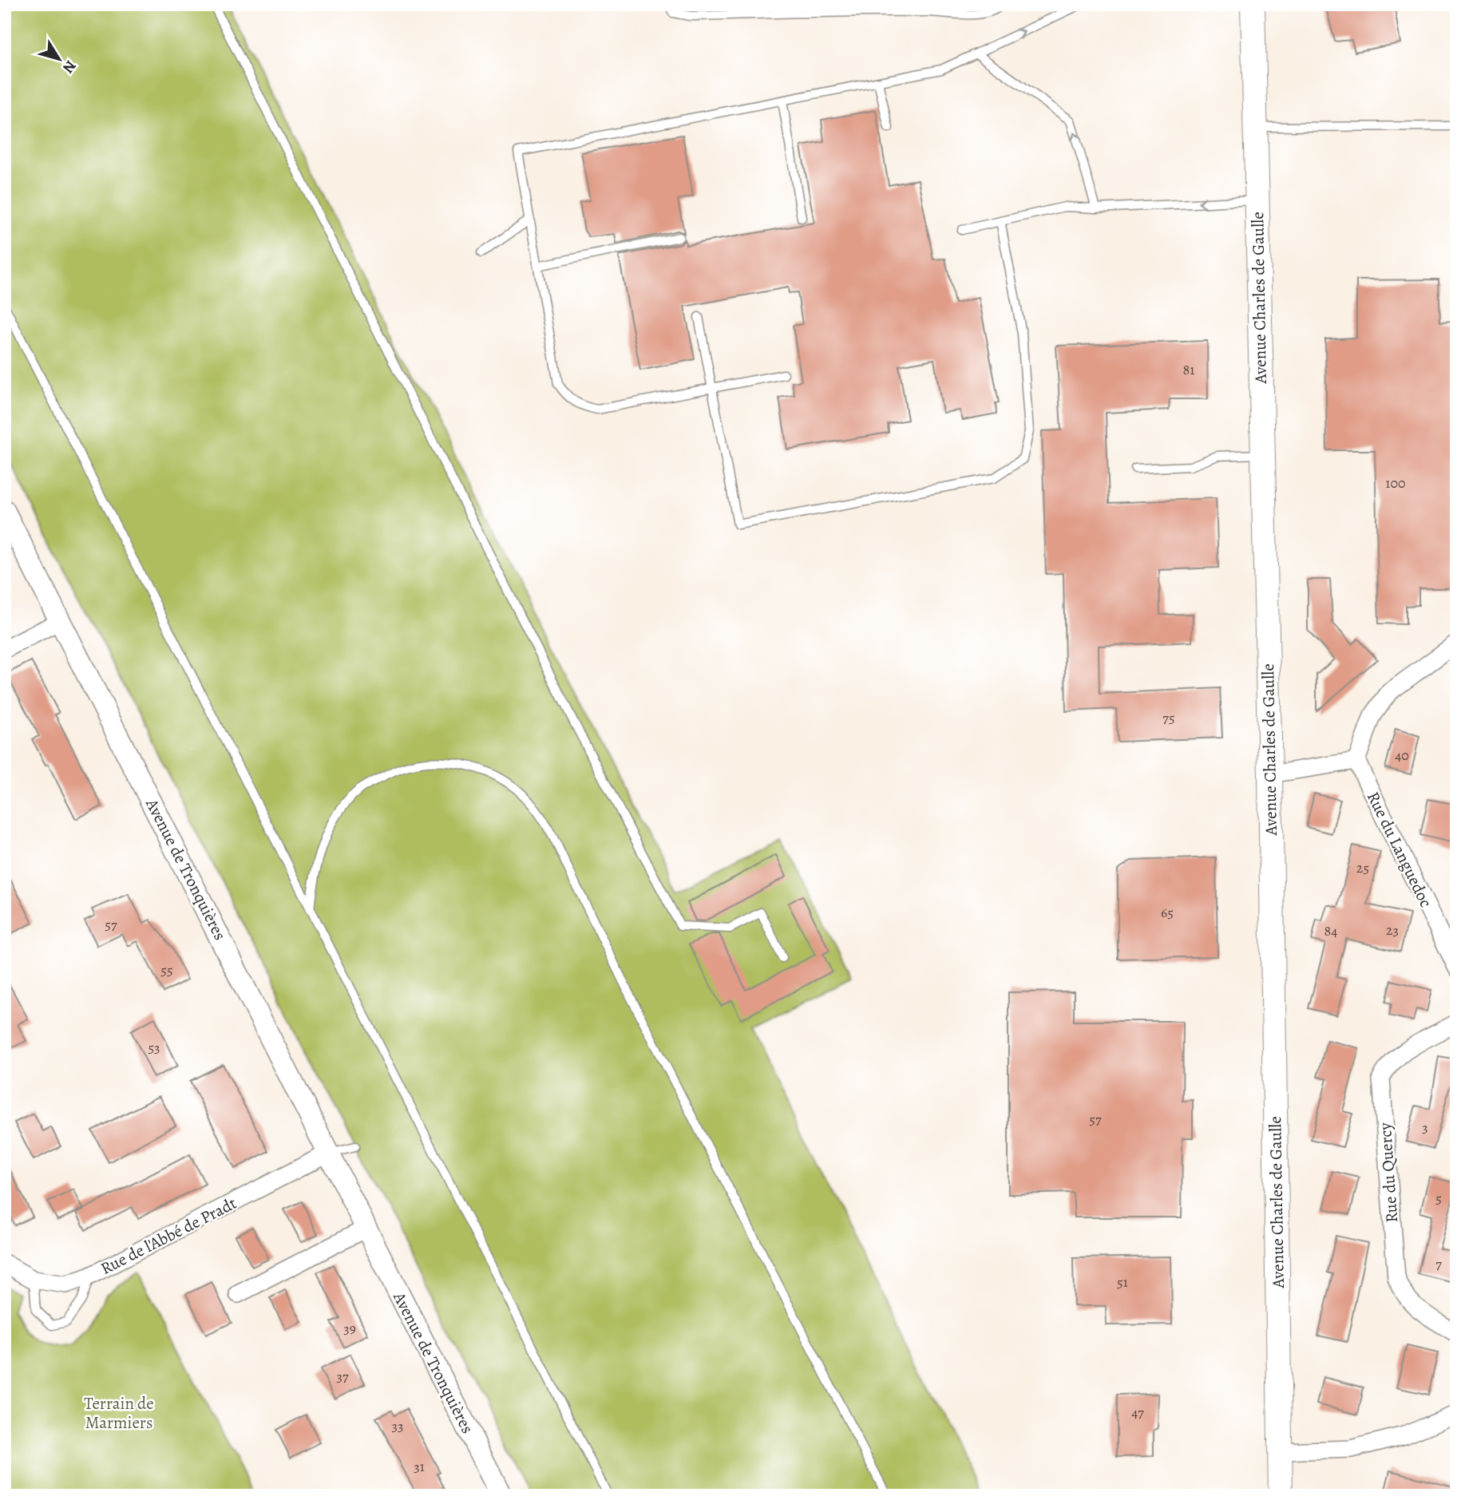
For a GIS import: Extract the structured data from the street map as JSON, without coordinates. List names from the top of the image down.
{
  "streets": {
    "main road": ["Avenue Charles de Gaulle"],
    "street": [
      "Rue du Languedoc",
      "Avenue de Tronquières",
      "Rue du Quercy",
      "Rue de l'Abbé de Pradt"
    ]
  },
  "crossings": [
    ["Avenue de Tronquières", "Rue de l'Abbé de Pradt"]
  ],
  "parks": ["Terrain de Marmiers"],
  "house_numbers": [
    "81",
    "100",
    "75",
    "40",
    "25",
    "65",
    "57",
    "23",
    "84",
    "55",
    "53",
    "57",
    "3",
    "5",
    "7",
    "51",
    "39",
    "37",
    "47",
    "33",
    "31"
  ],
  "north": "bottom right"
}
